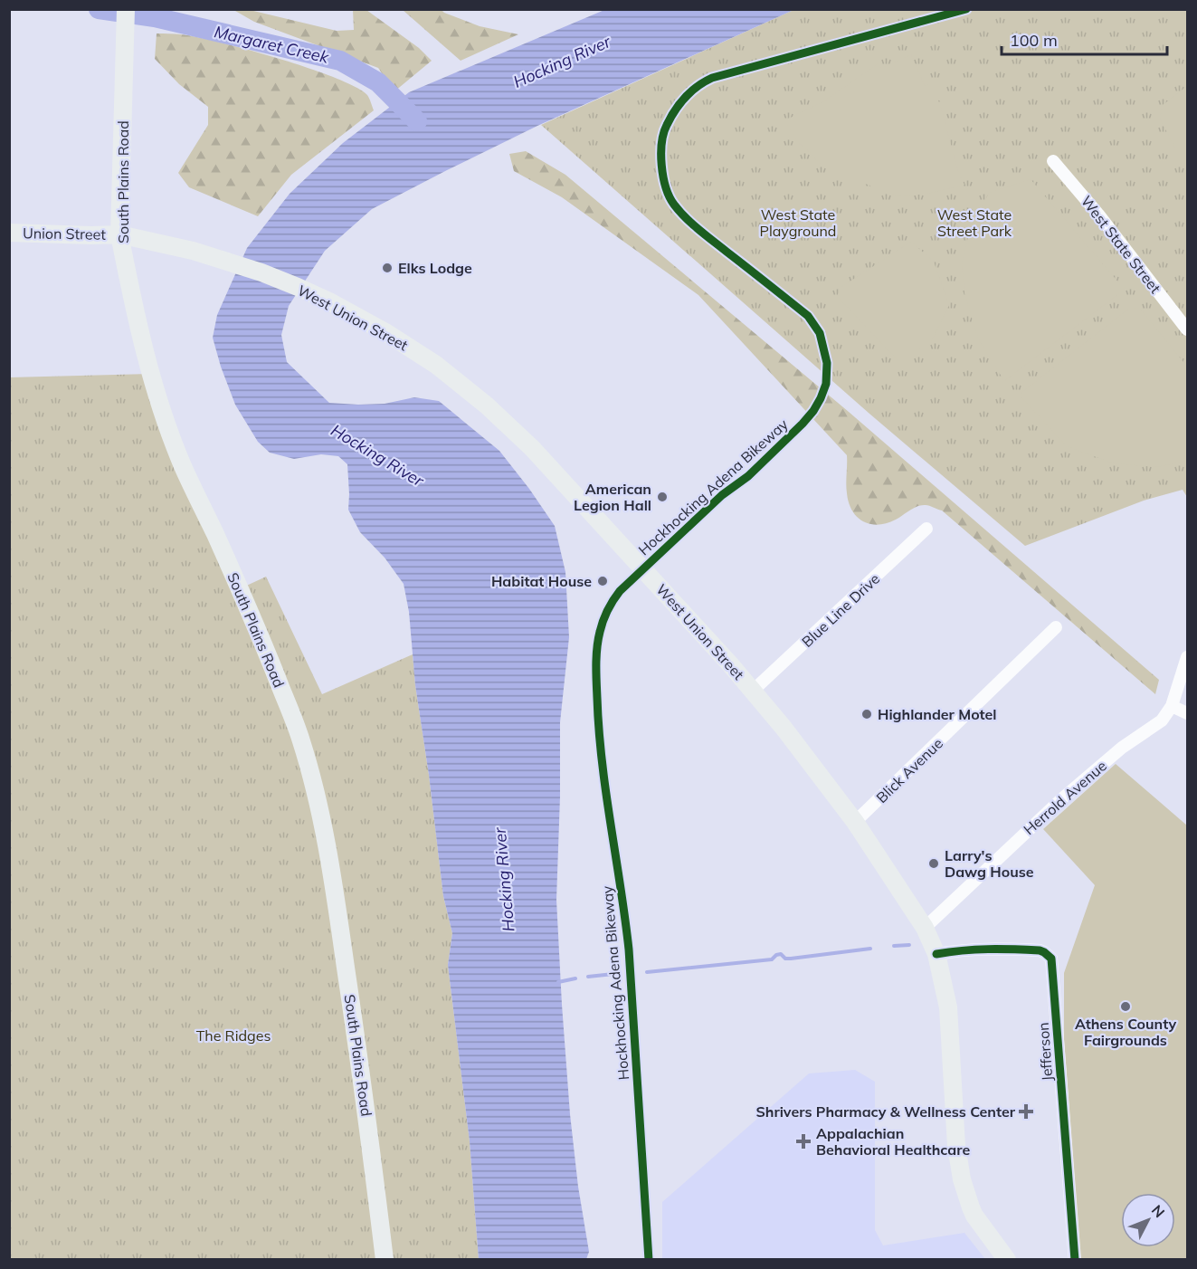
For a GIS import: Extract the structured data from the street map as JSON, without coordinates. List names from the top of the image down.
{
  "streets": {
    "main road": ["South Plains Road", "Union Street", "West Union Street"],
    "street": [
      "West State Street",
      "Blue Line Drive",
      "Blick Avenue",
      "Herrold Avenue",
      "Jefferson"
    ],
    "cycle path": ["Hockhocking Adena Bikeway"]
  },
  "crossings": [
    ["South Plains Road", "Union Street"],
    ["South Plains Road", "West Union Street"],
    ["Union Street", "West Union Street"],
    ["West Union Street", "Blue Line Drive"],
    ["West Union Street", "Blick Avenue"],
    ["West Union Street", "Herrold Avenue"],
    ["West Union Street", "Jefferson"]
  ],
  "water": ["Margaret Creek", "Hocking River"],
  "parks": ["West State Playground", "West State Street Park", "The Ridges"],
  "places": {
    "other": [
      "Elks Lodge",
      "American Legion Hall",
      "Habitat House",
      "Highlander Motel",
      "Larry's Dawg House",
      "Athens County Fairgrounds"
    ],
    "health": ["Shrivers Pharmacy & Wellness Center", "Appalachian Behavioral Healthcare"]
  },
  "scale_bar": "100 m",
  "north": "top right"
}
